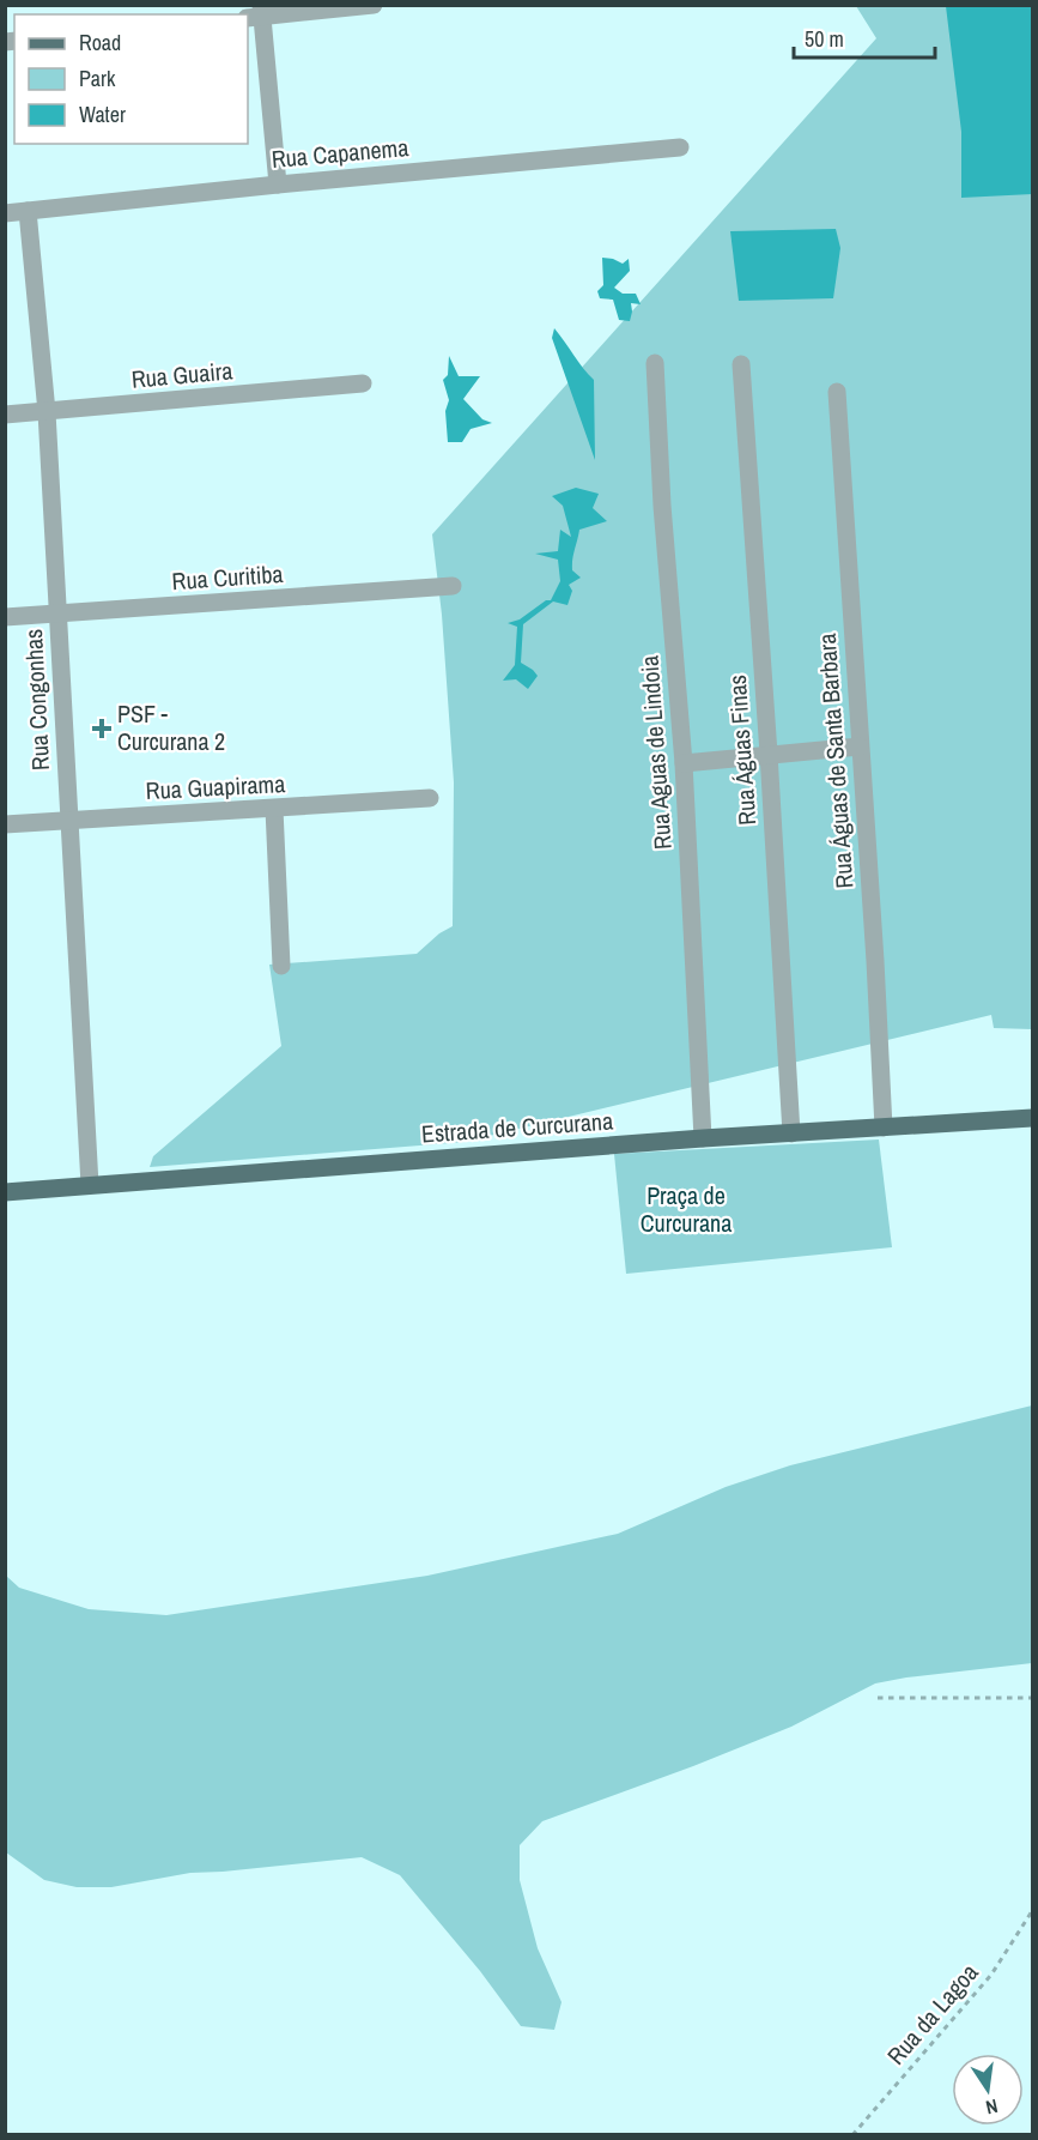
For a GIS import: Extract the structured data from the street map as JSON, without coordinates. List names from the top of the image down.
{
  "streets": {
    "main road": ["Estrada de Curcurana"],
    "street": [
      "Rua Capanema",
      "Rua Guaira",
      "Rua Curitiba",
      "Rua Congonhas",
      "Rua Águas Finas",
      "Rua Aguas de Lindoia",
      "Rua Águas de Santa Barbara",
      "Rua Guapirama"
    ],
    "path": ["Rua da Lagoa"]
  },
  "crossings": [
    ["Rua Capanema", "Rua Congonhas"],
    ["Rua Guaira", "Rua Congonhas"],
    ["Rua Curitiba", "Rua Congonhas"],
    ["Rua Congonhas", "Rua Guapirama"],
    ["Rua Congonhas", "Estrada de Curcurana"],
    ["Rua Águas Finas", "Estrada de Curcurana"],
    ["Rua Aguas de Lindoia", "Estrada de Curcurana"],
    ["Rua Águas de Santa Barbara", "Estrada de Curcurana"]
  ],
  "parks": ["Praça de Curcurana"],
  "places": {
    "health": ["PSF - Curcurana 2"]
  },
  "legend": ["Road", "Park", "Water"],
  "scale_bar": "50 m",
  "north": "bottom"
}
